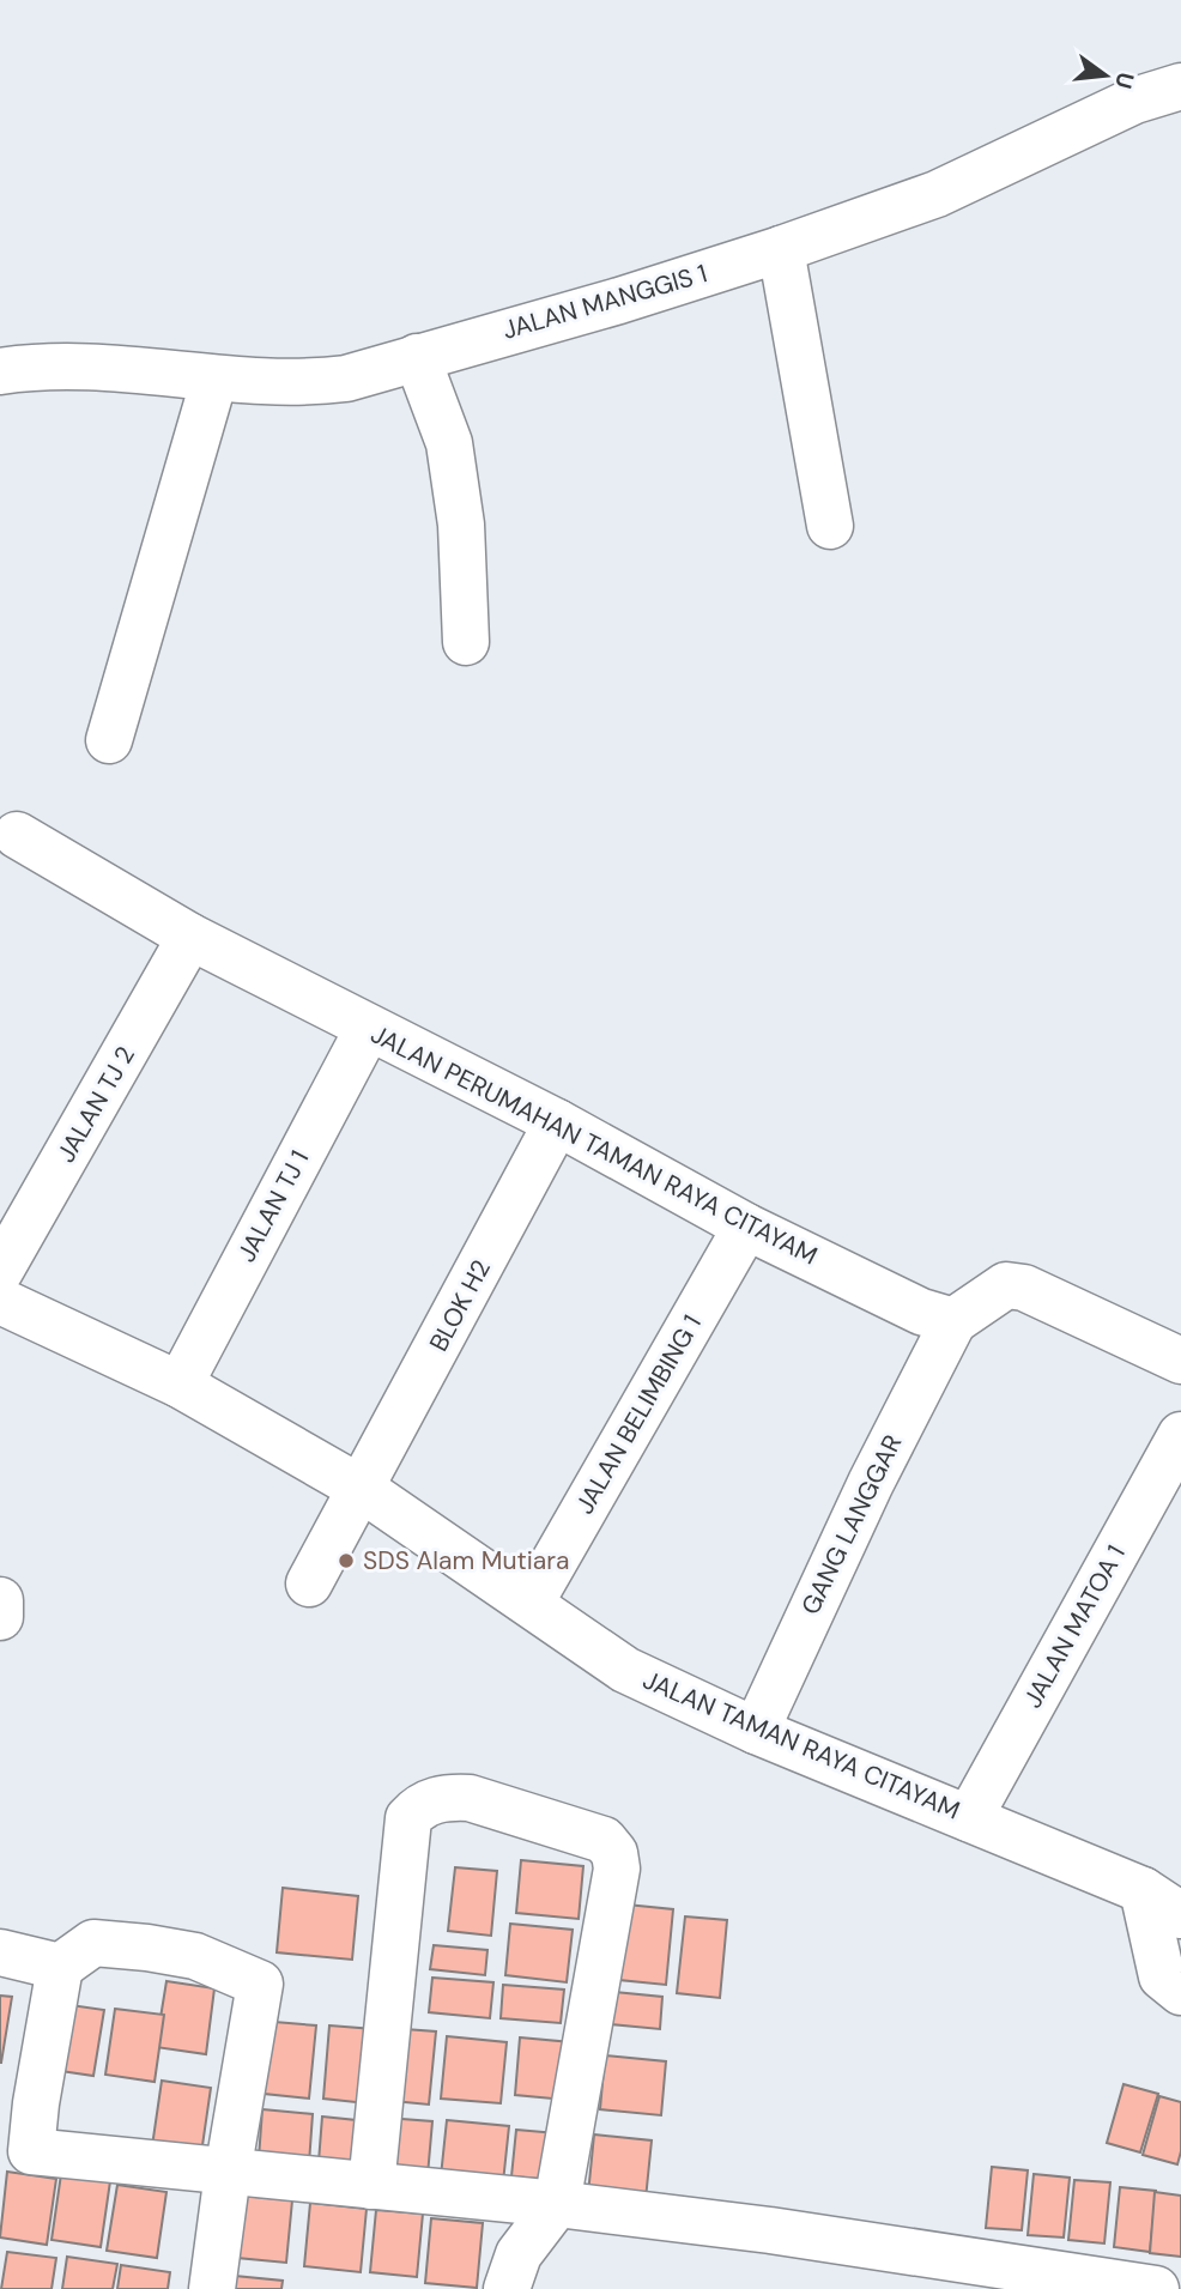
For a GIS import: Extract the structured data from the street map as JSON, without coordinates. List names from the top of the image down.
{
  "streets": {
    "street": [
      "JALAN MANGGIS 1",
      "JALAN TJ 2",
      "JALAN PERUMAHAN TAMAN RAYA CITAYAM",
      "JALAN TJ 1",
      "BLOK H2",
      "JALAN BELIMBING 1",
      "GANG LANGGAR",
      "JALAN MATOA 1",
      "JALAN TAMAN RAYA CITAYAM"
    ]
  },
  "crossings": [
    ["JALAN TJ 2", "JALAN PERUMAHAN TAMAN RAYA CITAYAM"],
    ["JALAN PERUMAHAN TAMAN RAYA CITAYAM", "JALAN TJ 1"],
    ["JALAN PERUMAHAN TAMAN RAYA CITAYAM", "BLOK H2"],
    ["JALAN PERUMAHAN TAMAN RAYA CITAYAM", "JALAN BELIMBING 1"],
    ["JALAN PERUMAHAN TAMAN RAYA CITAYAM", "GANG LANGGAR"],
    ["JALAN TJ 1", "JALAN TAMAN RAYA CITAYAM"],
    ["BLOK H2", "JALAN TAMAN RAYA CITAYAM"],
    ["JALAN BELIMBING 1", "JALAN TAMAN RAYA CITAYAM"],
    ["GANG LANGGAR", "JALAN TAMAN RAYA CITAYAM"],
    ["JALAN MATOA 1", "JALAN TAMAN RAYA CITAYAM"]
  ],
  "places": ["SDS Alam Mutiara"],
  "north": "right"
}
